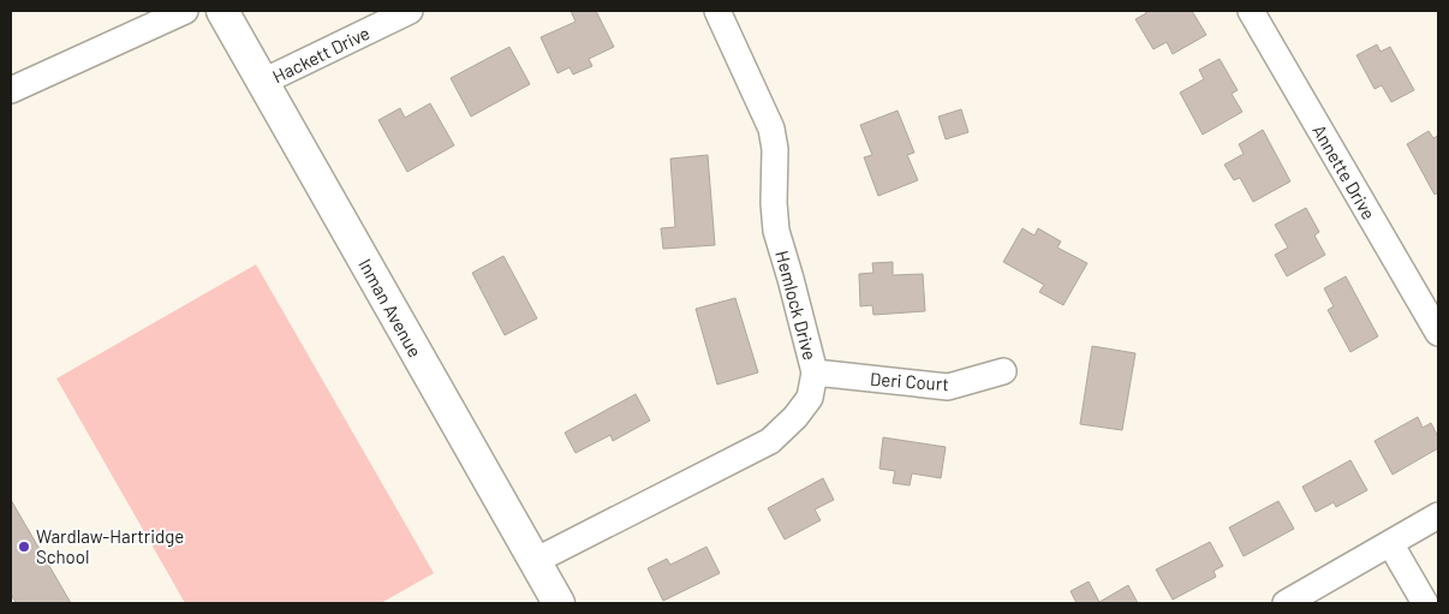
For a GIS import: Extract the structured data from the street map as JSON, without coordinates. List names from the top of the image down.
{
  "streets": {
    "main road": ["Inman Avenue"],
    "street": [
      "Hackett Drive",
      "Annette Drive",
      "Hemlock Drive",
      "Deri Court"
    ]
  },
  "crossings": [
    ["Hackett Drive", "Inman Avenue"],
    ["Hemlock Drive", "Inman Avenue"],
    ["Hemlock Drive", "Deri Court"]
  ],
  "places": ["Wardlaw-Hartridge School"]
}
